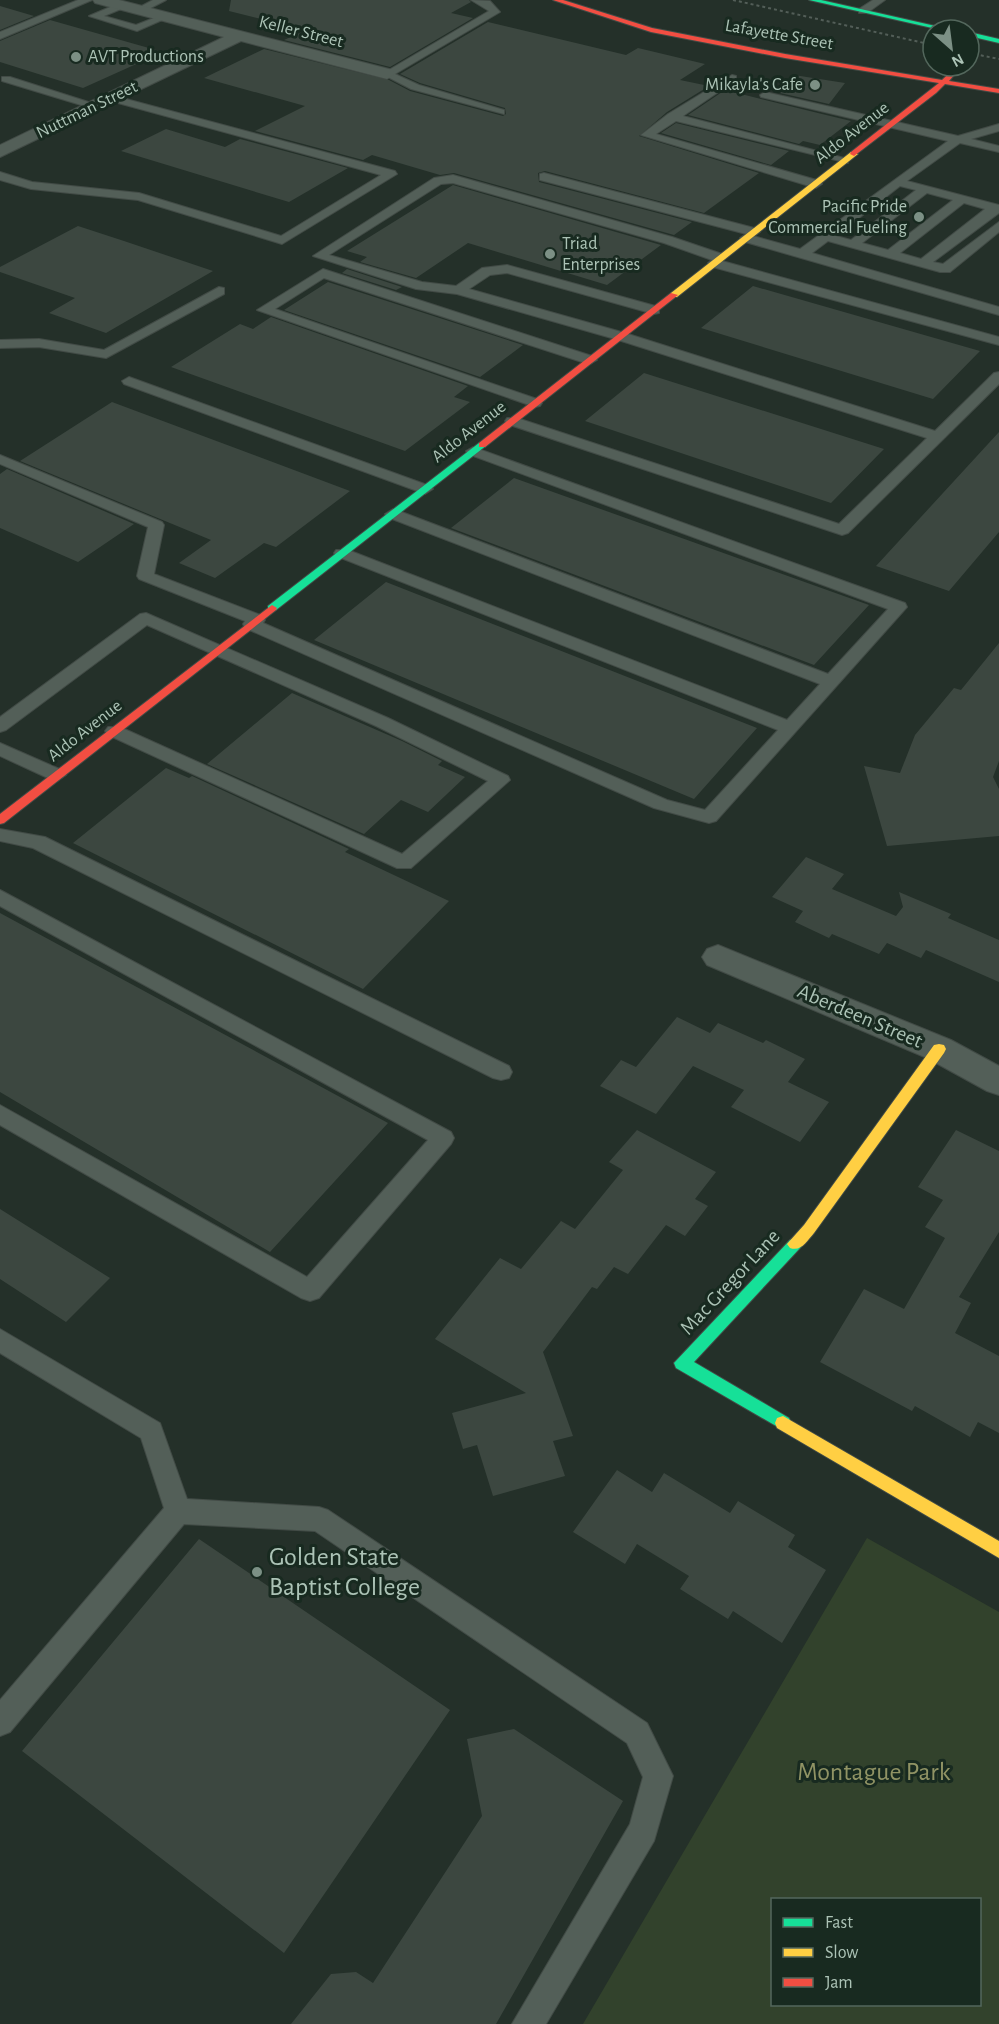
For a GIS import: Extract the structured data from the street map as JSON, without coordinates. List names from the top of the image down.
{
  "streets": {
    "street": [
      "Keller Street",
      "Lafayette Street",
      "Nuttman Street",
      "Aldo Avenue",
      "Aberdeen Street",
      "Mac Gregor Lane"
    ]
  },
  "crossings": [
    ["Keller Street", "Nuttman Street"],
    ["Lafayette Street", "Aldo Avenue"],
    ["Aberdeen Street", "Mac Gregor Lane"]
  ],
  "parks": ["Montague Park"],
  "places": [
    "AVT Productions",
    "Mikayla's Cafe",
    "Pacific Pride Commercial Fueling",
    "Triad Enterprises",
    "Golden State Baptist College"
  ],
  "legend": ["Fast", "Slow", "Jam"],
  "north": "bottom right"
}
